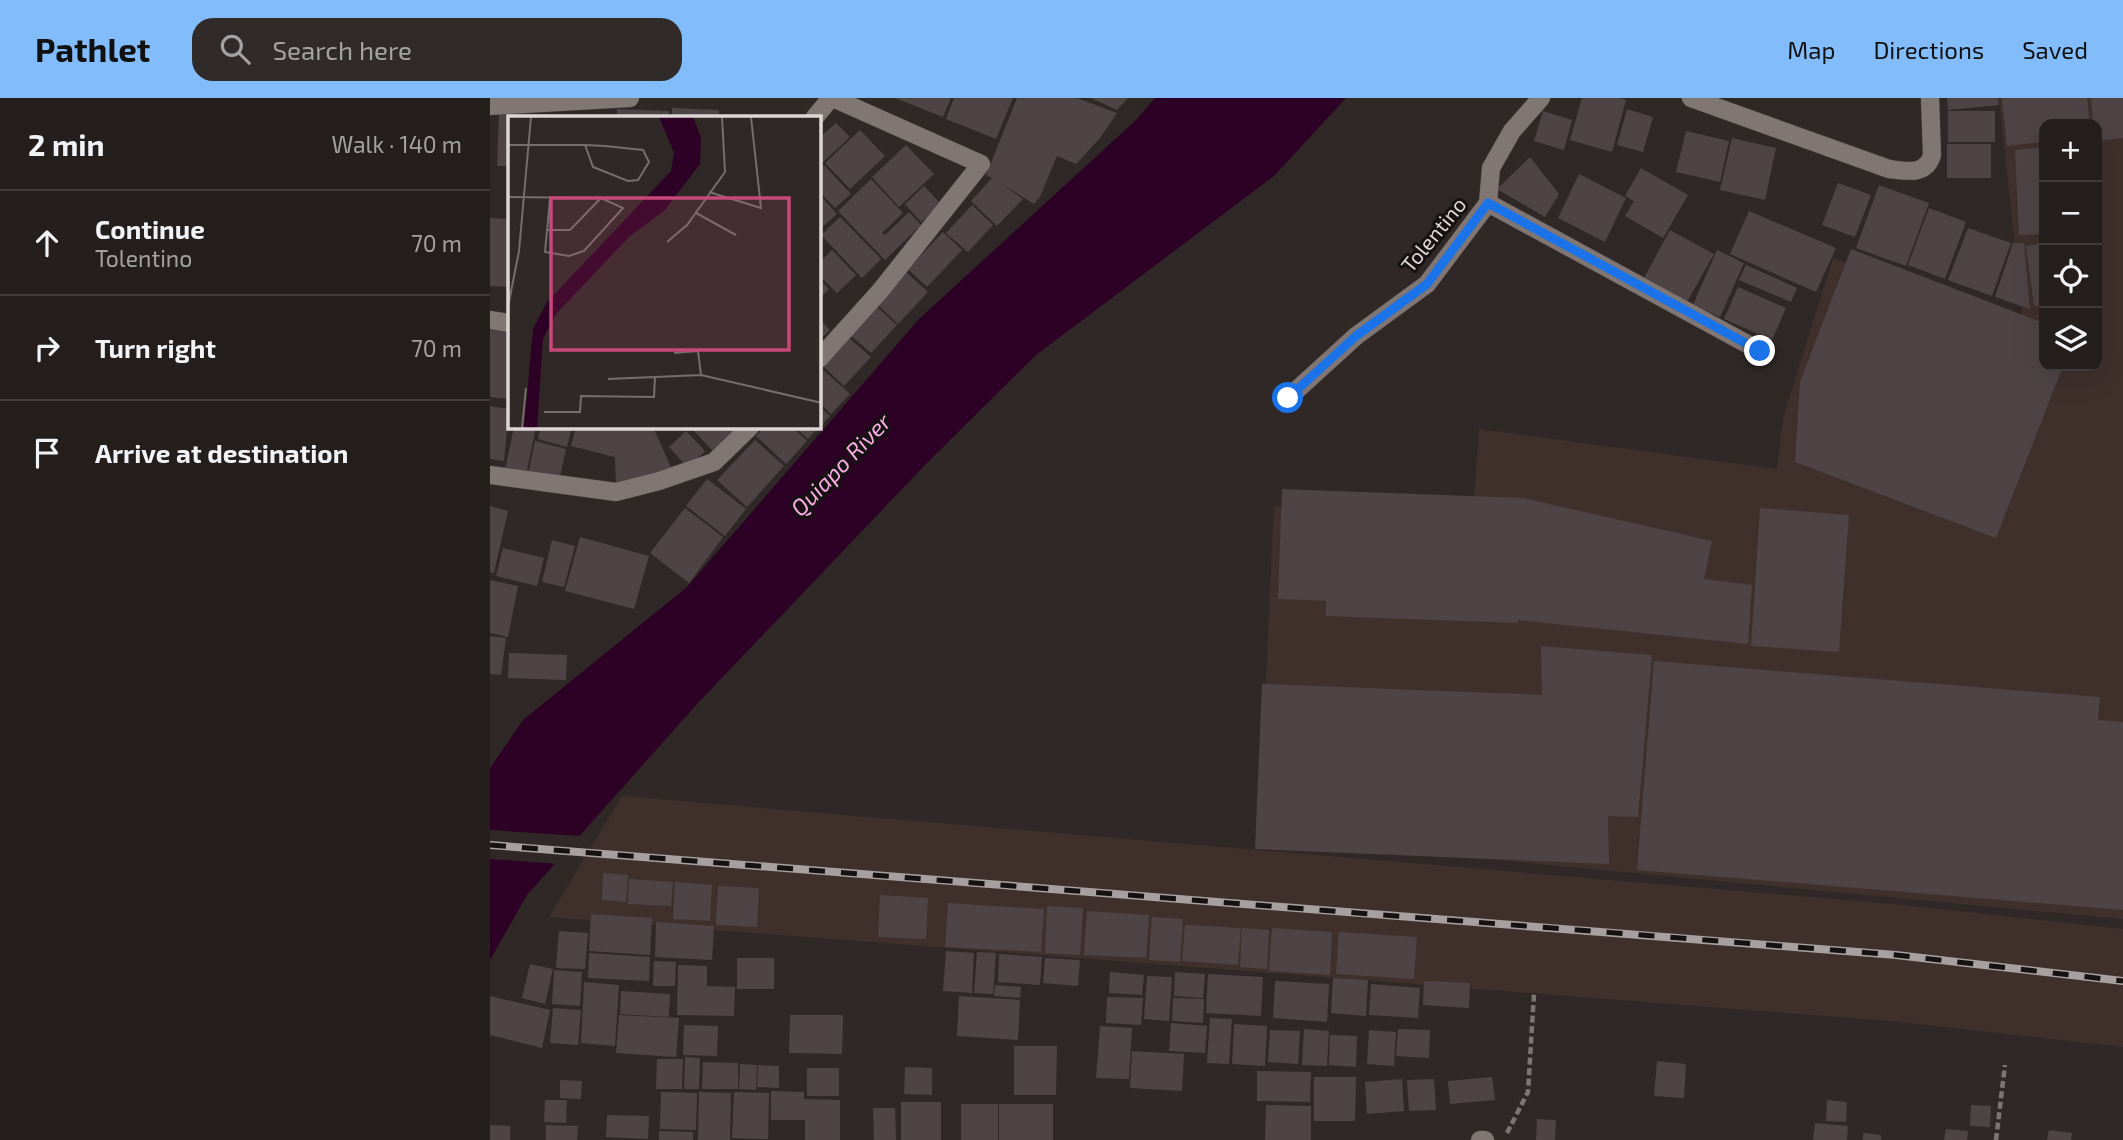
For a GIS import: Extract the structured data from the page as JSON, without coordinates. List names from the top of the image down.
{
  "streets": {
    "street": ["Tolentino"]
  },
  "water": ["Quiapo River"],
  "page": {
    "header": "Pathlet",
    "search": "Search here",
    "nav": ["Map", "Directions", "Saved"],
    "heading": ["2 min", "Walk · 140 m"],
    "map_buttons": ["+", "−"],
    "list": [
      ["Continue", "Tolentino", "70 m"],
      ["Turn right", "70 m"],
      "Arrive at destination"
    ]
  }
}
